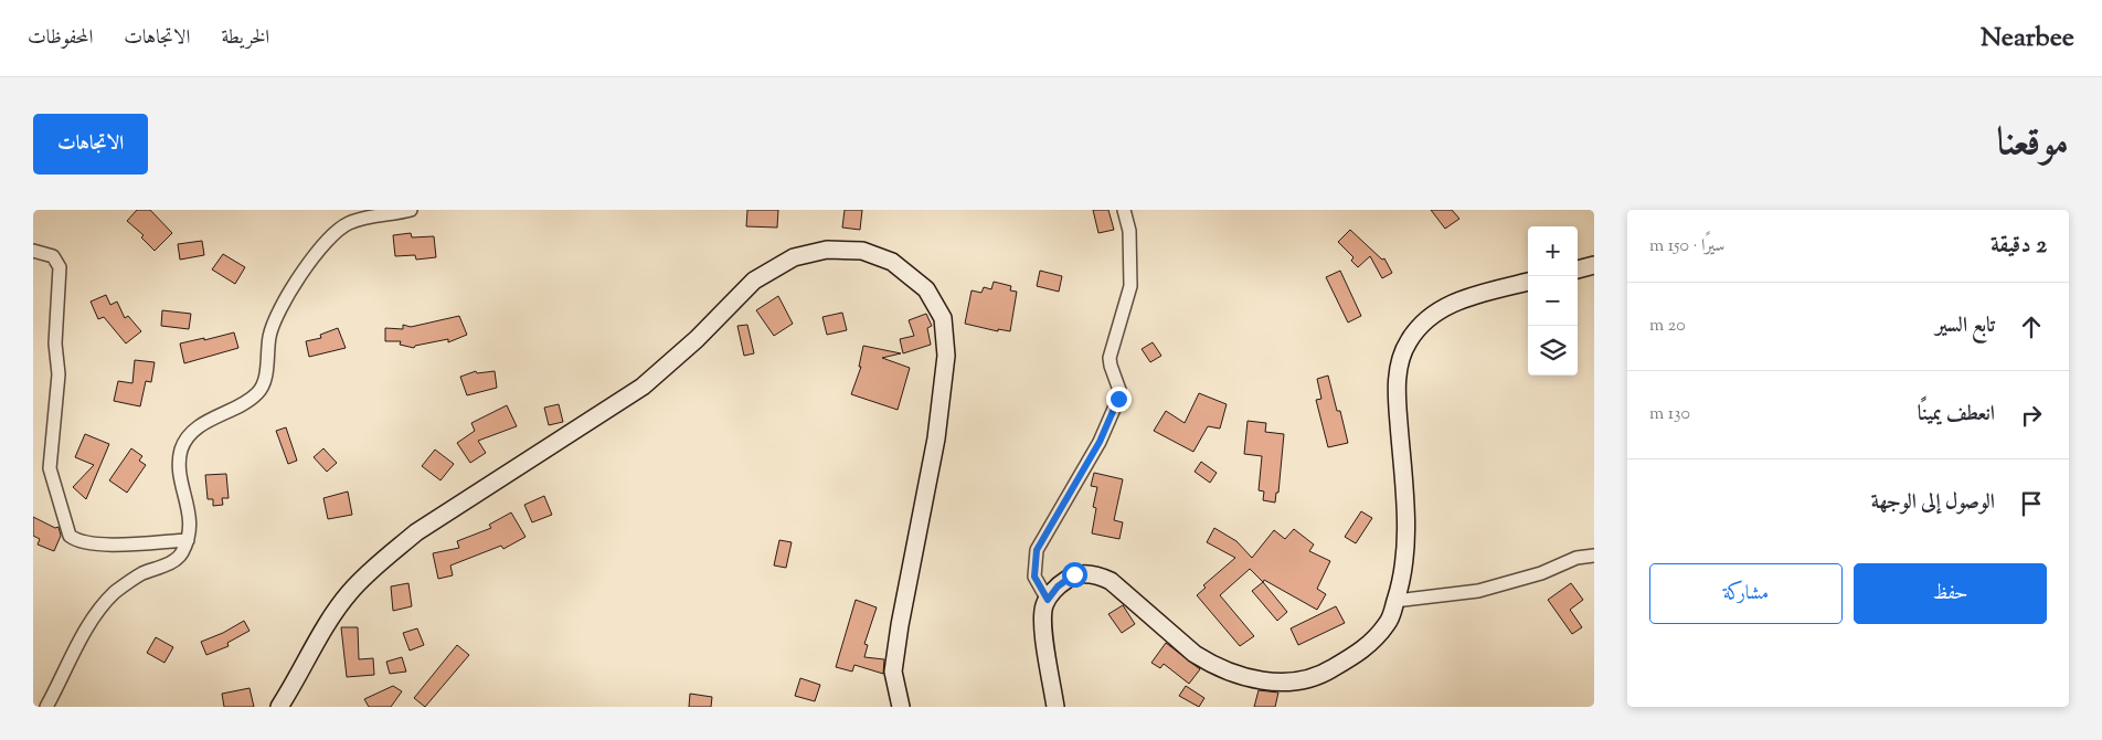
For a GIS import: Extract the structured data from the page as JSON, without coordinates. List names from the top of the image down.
{
  "page": {
    "header": "Nearbee",
    "nav": ["الخريطة", "الاتجاهات", "المحفوظات"],
    "title": "موقعنا",
    "buttons": [
      "الاتجاهات",
      ["حفظ", "مشاركة"]
    ],
    "heading": ["2 دقيقة", "سيرًا · 150 m"],
    "map_buttons": ["+", "−"],
    "list": [
      ["تابع السير", "20 m"],
      ["انعطف يمينًا", "130 m"],
      "الوصول إلى الوجهة"
    ]
  }
}
